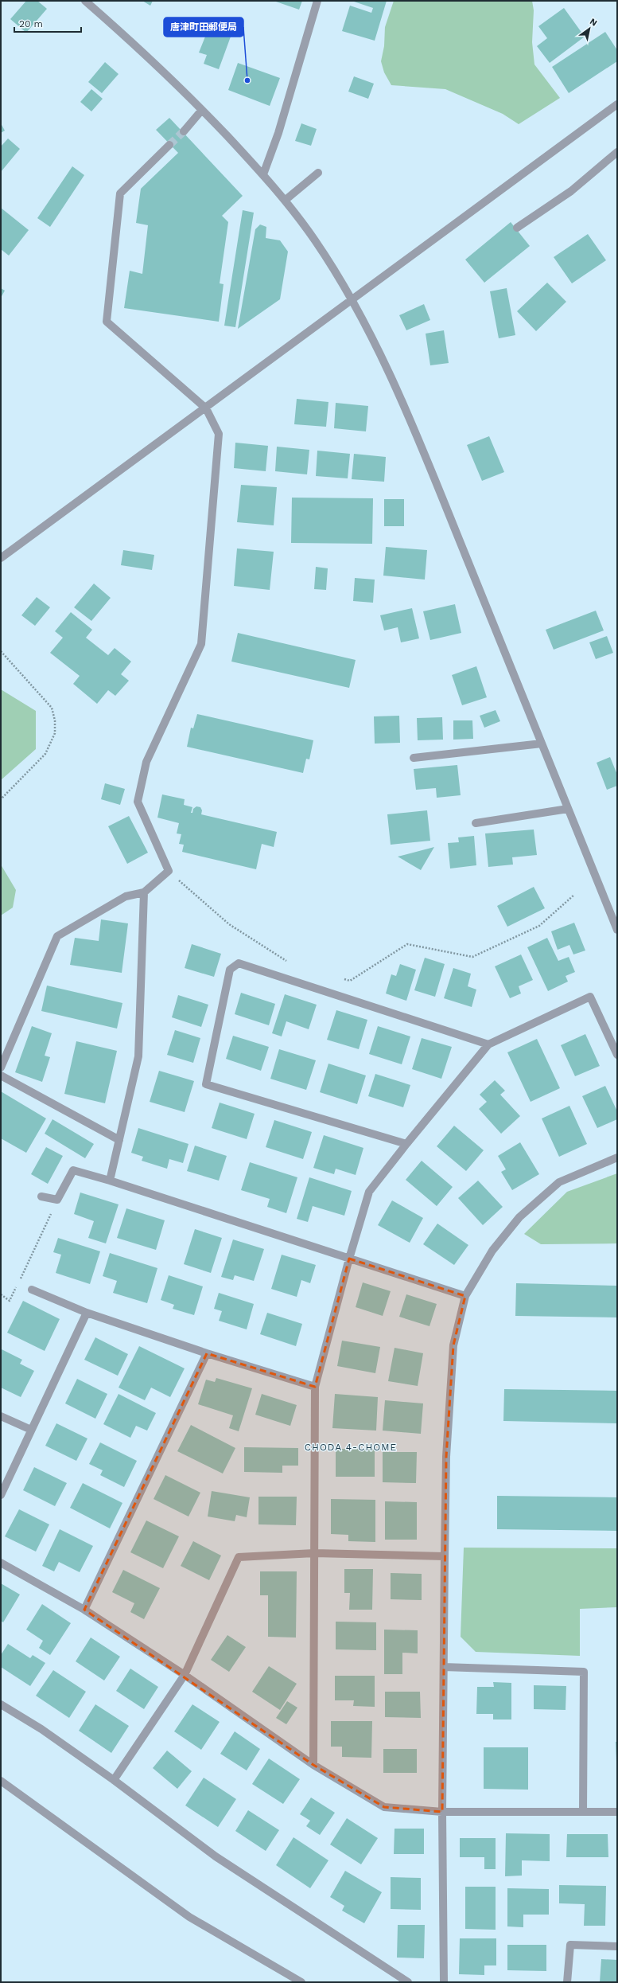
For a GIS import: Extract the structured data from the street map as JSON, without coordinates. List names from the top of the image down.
{
  "districts": ["CHODA 4-CHOME"],
  "places": ["唐津町田郵便局"],
  "scale_bar": "20 m",
  "north": "top right"
}
